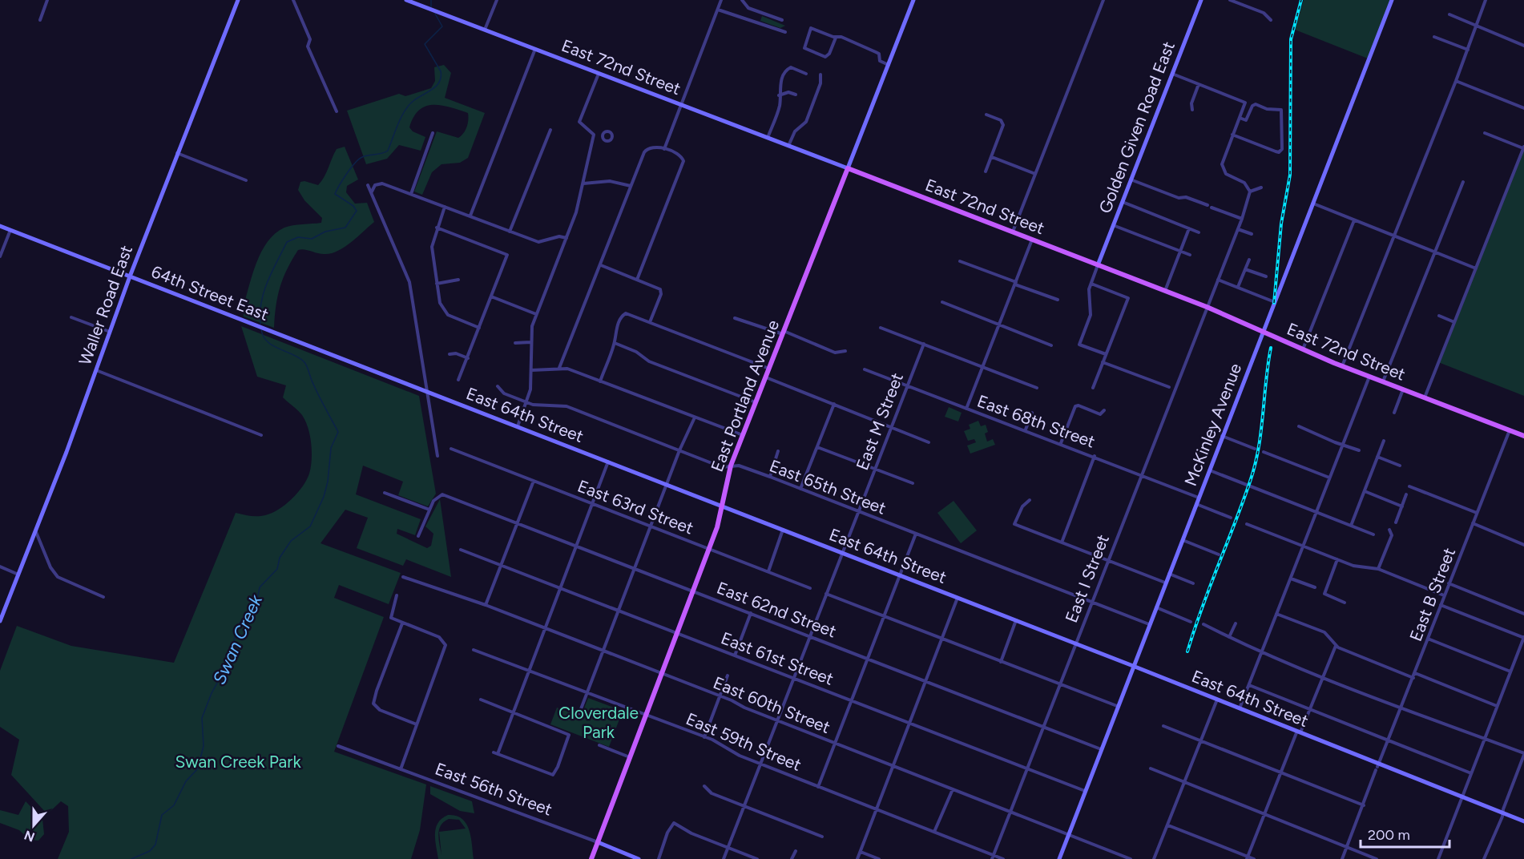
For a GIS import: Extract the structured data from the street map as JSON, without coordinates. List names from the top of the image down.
{
  "streets": {
    "main road": ["East 72nd Street", "East Portland Avenue"],
    "street": [
      "Golden Given Road East",
      "64th Street East",
      "Waller Road East",
      "East 64th Street",
      "East M Street",
      "East 68th Street",
      "McKinley Avenue",
      "East 65th Street",
      "East 63rd Street",
      "East I Street",
      "East B Street",
      "East 62nd Street",
      "East 61st Street",
      "East 60th Street",
      "East 59th Street",
      "East 56th Street"
    ]
  },
  "crossings": [
    ["East 72nd Street", "Golden Given Road East"],
    ["East 72nd Street", "East Portland Avenue"],
    ["East 72nd Street", "McKinley Avenue"],
    ["East 72nd Street", "East I Street"],
    ["East 72nd Street", "East B Street"],
    ["64th Street East", "Waller Road East"],
    ["64th Street East", "East 64th Street"],
    ["East Portland Avenue", "East 64th Street"],
    ["East Portland Avenue", "East 65th Street"],
    ["East Portland Avenue", "East 63rd Street"],
    ["East Portland Avenue", "East 62nd Street"],
    ["East Portland Avenue", "East 61st Street"],
    ["East Portland Avenue", "East 60th Street"],
    ["East Portland Avenue", "East 59th Street"],
    ["East Portland Avenue", "East 56th Street"],
    ["East 64th Street", "East M Street"],
    ["East 64th Street", "McKinley Avenue"],
    ["East 64th Street", "East I Street"],
    ["East 64th Street", "East B Street"],
    ["East M Street", "East 68th Street"],
    ["East M Street", "East 65th Street"],
    ["East M Street", "East 62nd Street"],
    ["East M Street", "East 61st Street"],
    ["East M Street", "East 60th Street"],
    ["East M Street", "East 59th Street"],
    ["East 68th Street", "McKinley Avenue"],
    ["East 68th Street", "East I Street"],
    ["McKinley Avenue", "East 65th Street"],
    ["McKinley Avenue", "East 62nd Street"],
    ["McKinley Avenue", "East 61st Street"],
    ["McKinley Avenue", "East 60th Street"],
    ["East 65th Street", "East I Street"],
    ["East I Street", "East 62nd Street"],
    ["East I Street", "East 61st Street"],
    ["East I Street", "East 60th Street"],
    ["East I Street", "East 59th Street"]
  ],
  "water": ["Swan Creek"],
  "parks": ["Cloverdale Park", "Swan Creek Park"],
  "scale_bar": "200 m",
  "north": "bottom"
}
